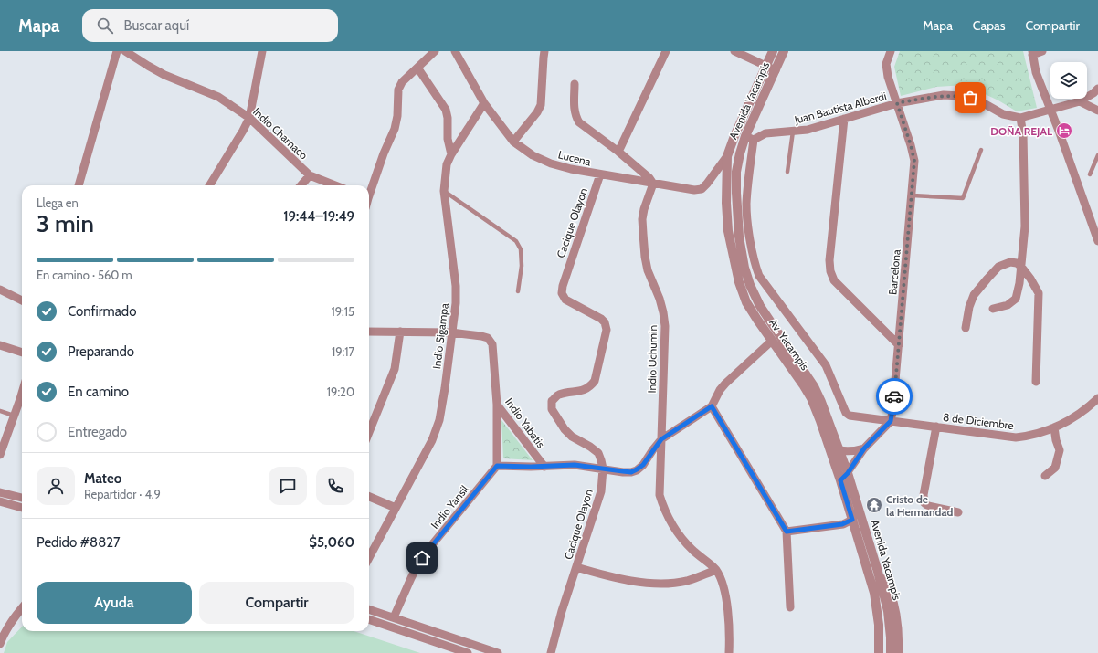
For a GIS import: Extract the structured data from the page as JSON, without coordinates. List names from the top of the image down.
{
  "streets": {
    "street": [
      "Avenida Yacampis",
      "Juan Bautista Alberdi",
      "Indio Chamaco",
      "Lucena",
      "Cacique Olayon",
      "Barcelona",
      "Indio Sigampa",
      "Av. Yacampis",
      "Indio Uchumin",
      "8 de Diciembre",
      "Indio Yabatis",
      "Indio Yansil"
    ]
  },
  "crossings": [
    ["Avenida Yacampis", "Juan Bautista Alberdi"],
    ["Avenida Yacampis", "8 de Diciembre"],
    ["Juan Bautista Alberdi", "Barcelona"],
    ["Juan Bautista Alberdi", "8 de Diciembre"],
    ["Lucena", "Cacique Olayon"],
    ["Lucena", "Indio Sigampa"],
    ["Lucena", "Av. Yacampis"],
    ["Lucena", "Indio Uchumin"],
    ["Barcelona", "8 de Diciembre"],
    ["Indio Sigampa", "Indio Yabatis"]
  ],
  "places": {
    "hotel": ["DOÑA REJAL"],
    "temple": ["Cristo de la Hermandad"]
  },
  "page": {
    "header": "Mapa",
    "search": "Buscar aquí",
    "nav": ["Mapa", "Capas", "Compartir"],
    "heading": ["3 min", "Llega en", "19:44–19:49"],
    "panel": [
      "Mateo",
      "Repartidor · 4.9",
      "Pedido #8827",
      "$5,060"
    ],
    "bar": "En camino · 560 m",
    "list": [
      ["Confirmado", "19:15"],
      ["Preparando", "19:17"],
      ["En camino", "19:20"],
      "Entregado"
    ],
    "buttons": ["Ayuda", "Compartir"]
  }
}
